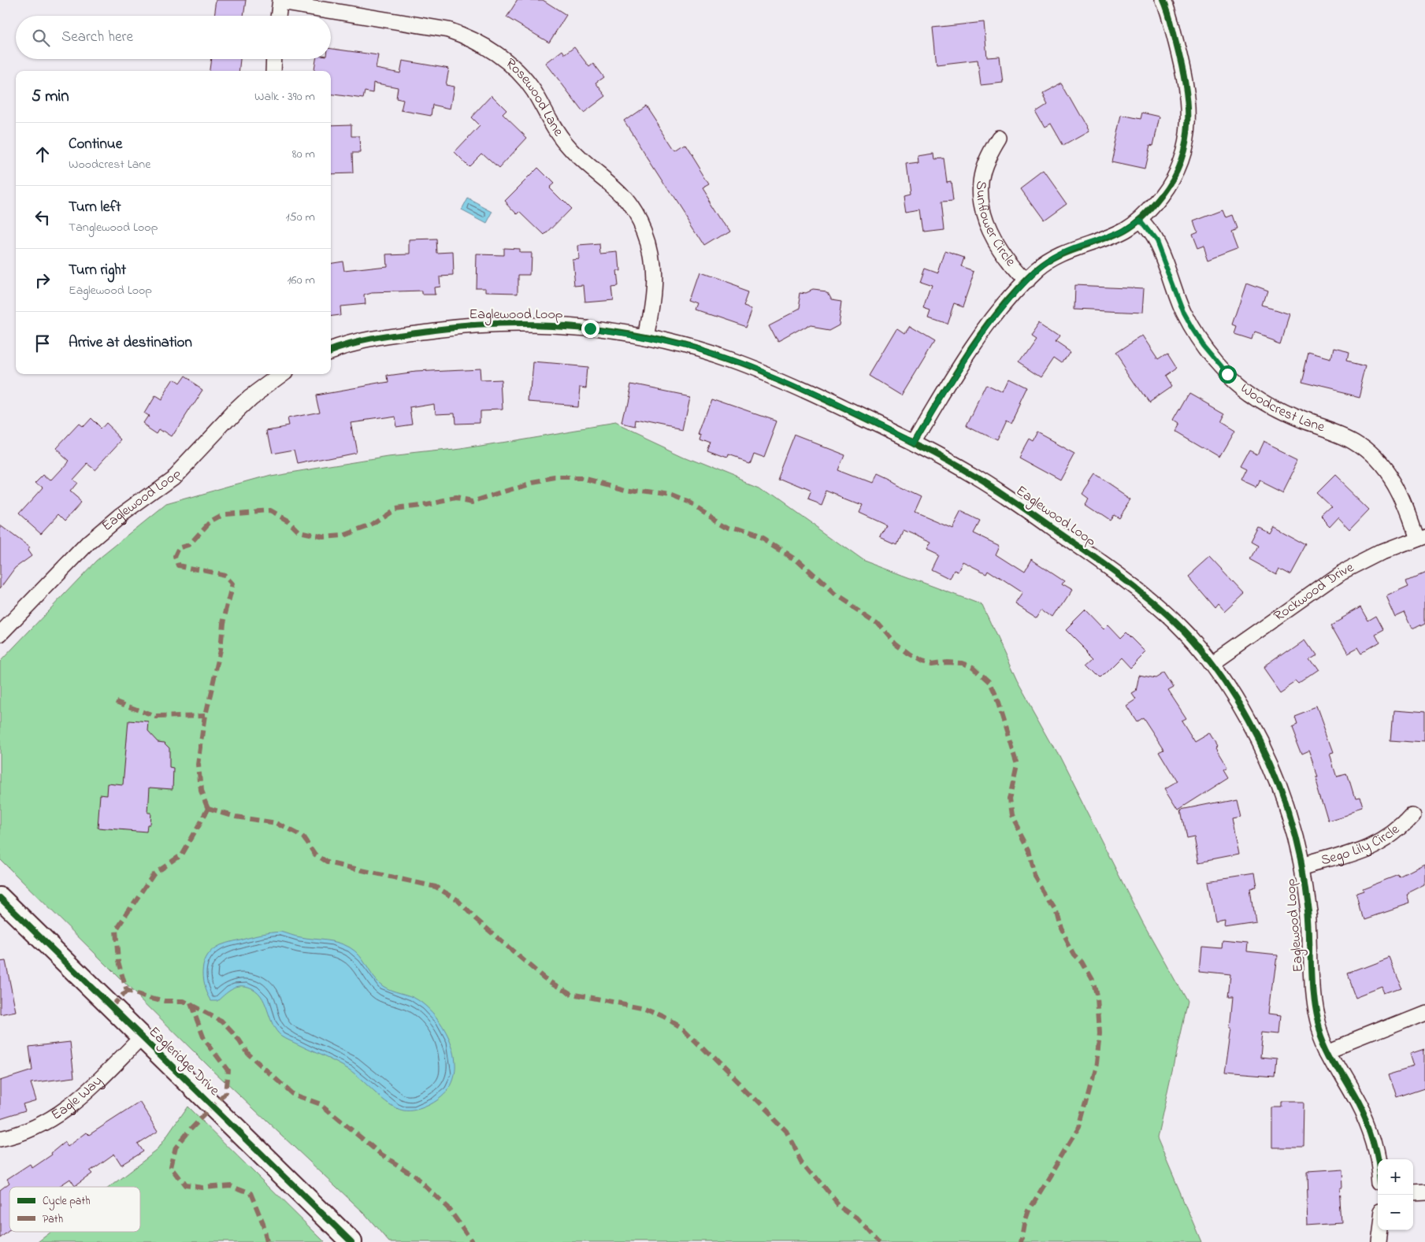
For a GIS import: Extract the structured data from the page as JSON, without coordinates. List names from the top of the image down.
{
  "streets": {
    "main road": ["Eagleridge Drive"],
    "street": [
      "Rosewood Lane",
      "Sunflower Circle",
      "Eaglewood Loop",
      "Woodcrest Lane",
      "Rockwood Drive",
      "Sego Lily Circle",
      "Eagle Way"
    ]
  },
  "crossings": [
    ["Rosewood Lane", "Eaglewood Loop"],
    ["Eaglewood Loop", "Rockwood Drive"],
    ["Eaglewood Loop", "Sego Lily Circle"],
    ["Woodcrest Lane", "Rockwood Drive"],
    ["Eagleridge Drive", "Eagle Way"]
  ],
  "legend": ["Cycle path", "Path"],
  "page": {
    "search": "Search here",
    "heading": ["5 min", "Walk · 390 m"],
    "list": [
      ["Continue", "Woodcrest Lane", "80 m"],
      ["Turn left", "Tanglewood Loop", "150 m"],
      ["Turn right", "Eaglewood Loop", "160 m"],
      "Arrive at destination"
    ],
    "map_buttons": ["+", "−"]
  }
}
